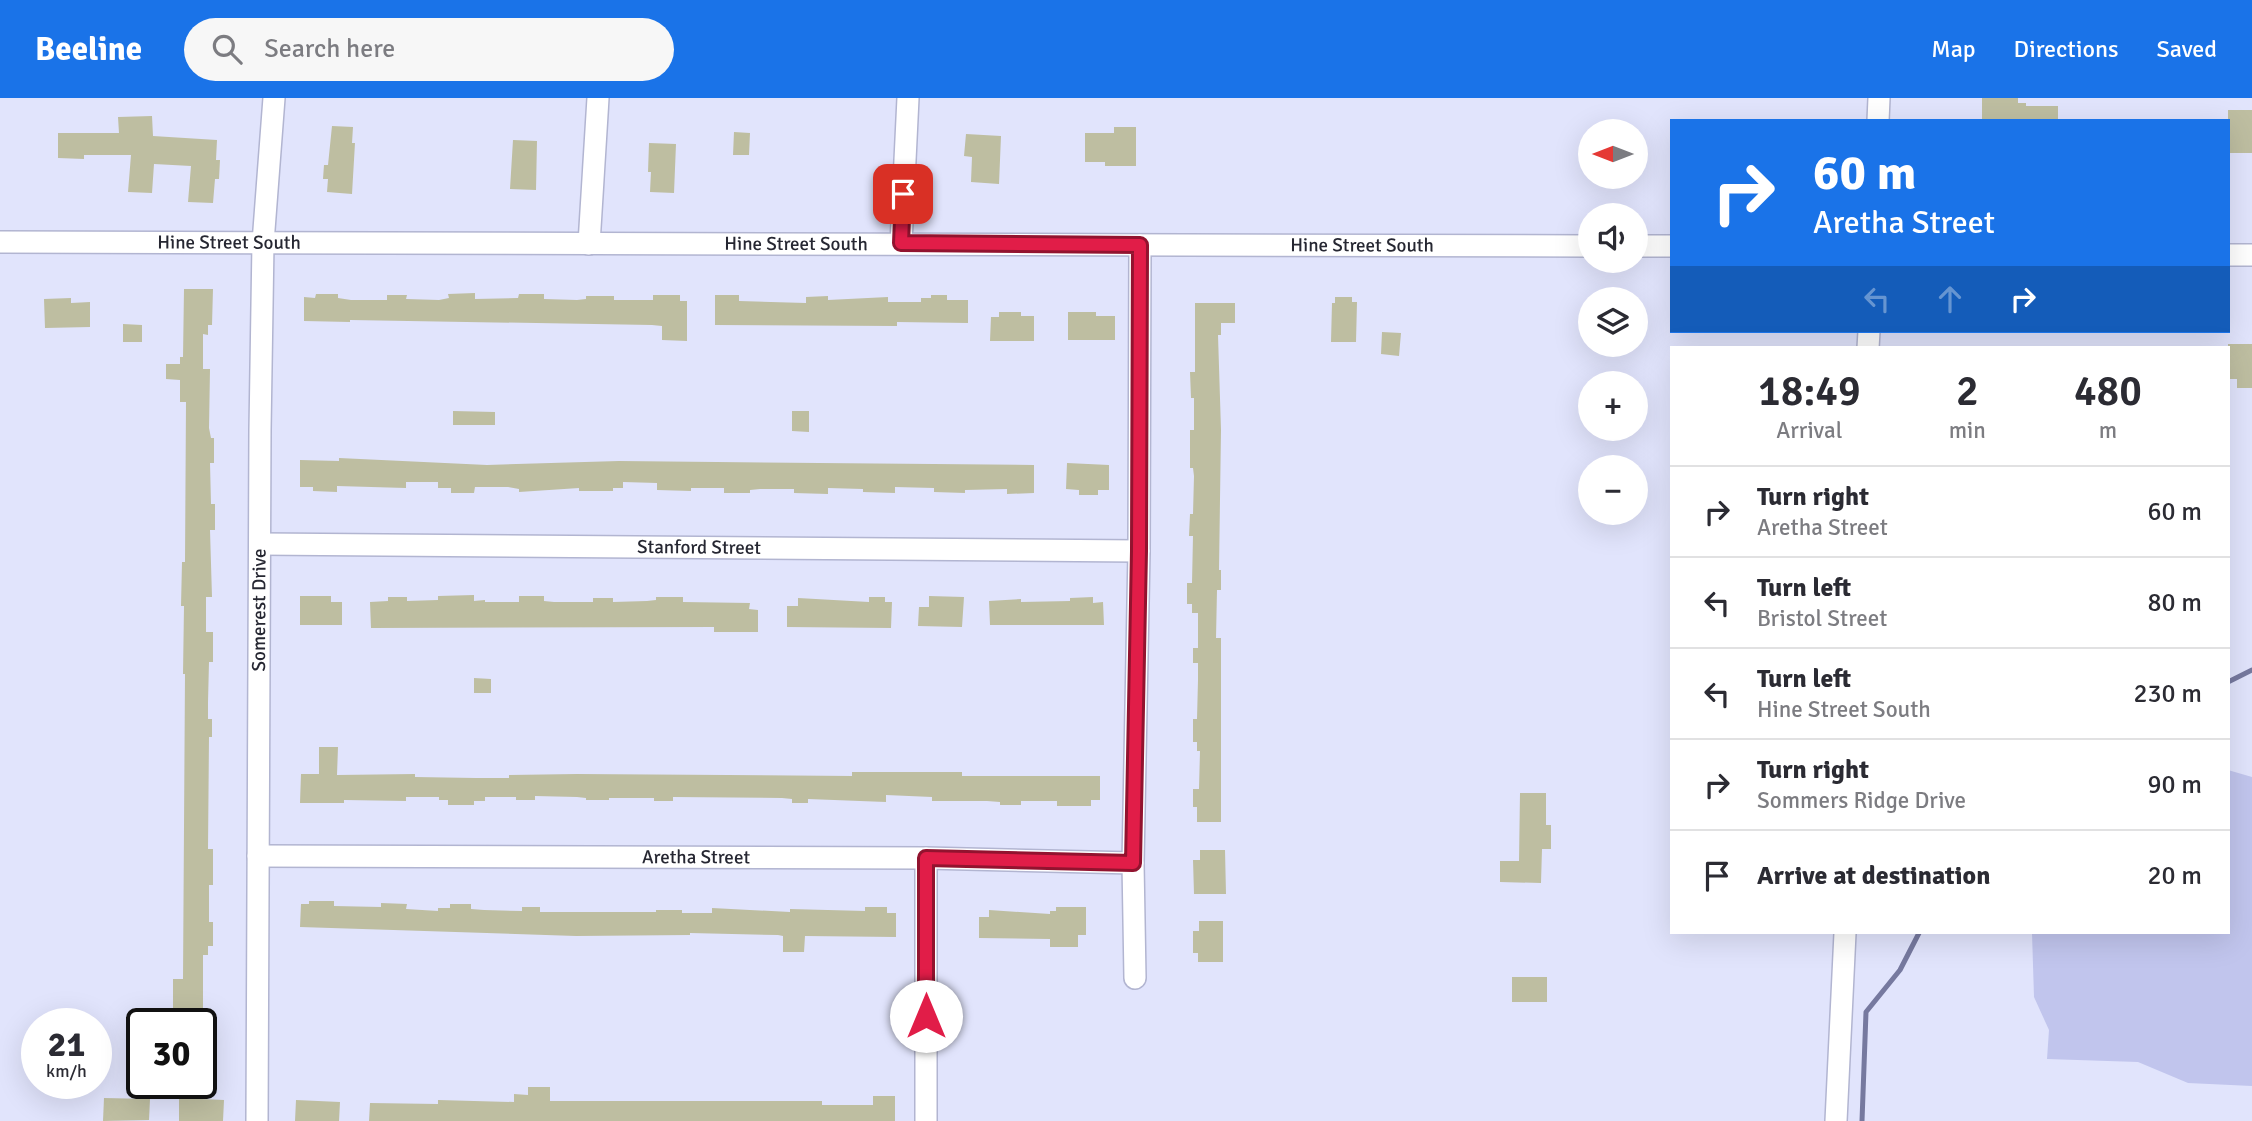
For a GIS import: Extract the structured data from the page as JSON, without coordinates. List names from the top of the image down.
{
  "streets": {
    "street": [
      "Hine Street South",
      "Stanford Street",
      "Somerest Drive",
      "Aretha Street"
    ]
  },
  "crossings": [
    ["Hine Street South", "Somerest Drive"],
    ["Stanford Street", "Somerest Drive"],
    ["Somerest Drive", "Aretha Street"]
  ],
  "north": "left",
  "page": {
    "header": "Beeline",
    "search": "Search here",
    "nav": ["Map", "Directions", "Saved"],
    "map_buttons": ["+", "−"],
    "turn": ["60 m", "Aretha Street"],
    "eta": [
      "18:49",
      "Arrival",
      "2",
      "min",
      "480",
      "m"
    ],
    "list": [
      {
        "name": "Turn right",
        "note": "Aretha Street",
        "value": "60 m"
      },
      {
        "name": "Turn left",
        "note": "Bristol Street",
        "value": "80 m"
      },
      {
        "name": "Turn left",
        "note": "Hine Street South",
        "value": "230 m"
      },
      {
        "name": "Turn right",
        "note": "Sommers Ridge Drive",
        "value": "90 m"
      },
      {
        "name": "Arrive at destination",
        "value": "20 m"
      }
    ],
    "speed": "21 km/h",
    "limit": "30"
  }
}
